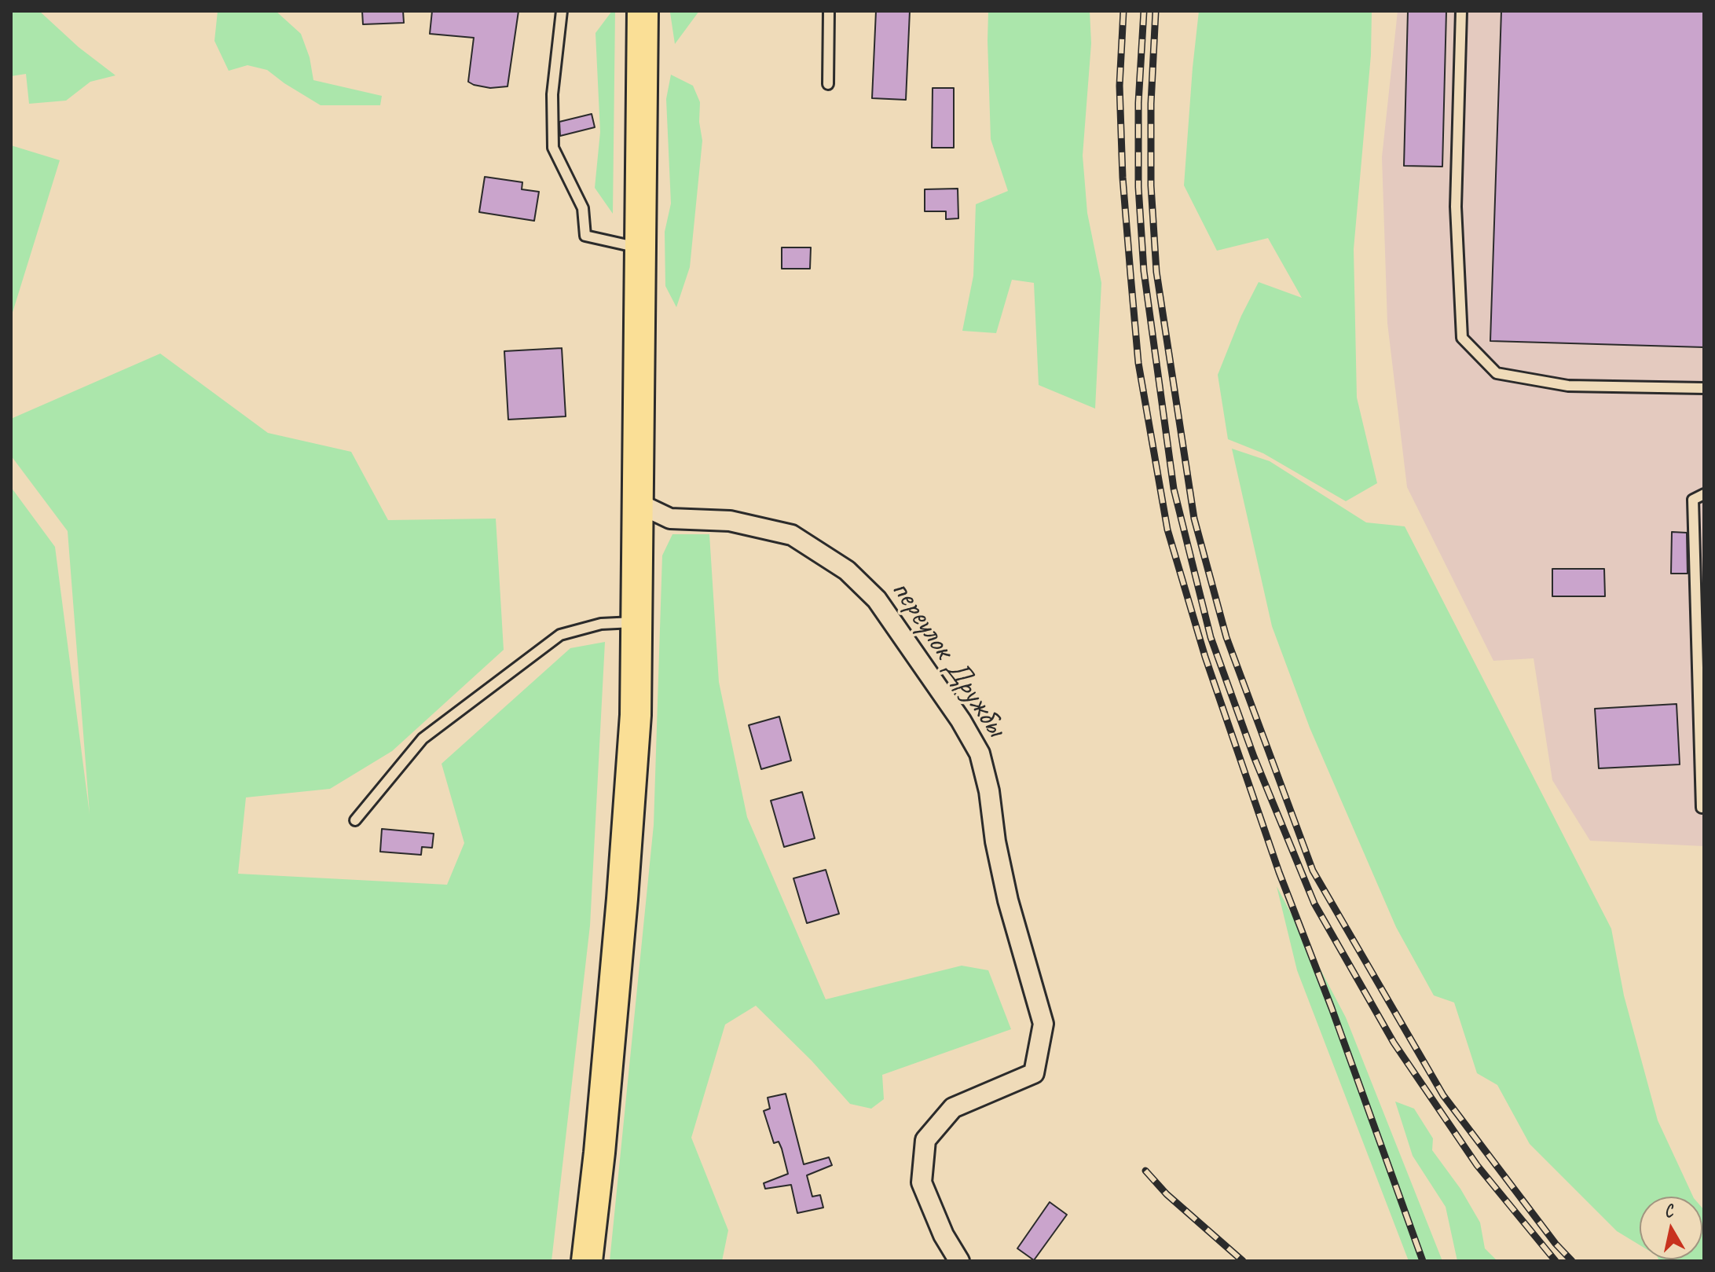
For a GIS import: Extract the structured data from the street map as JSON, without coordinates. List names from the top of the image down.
{
  "streets": {
    "street": ["переулок Дружбы"]
  },
  "north": "top"
}
